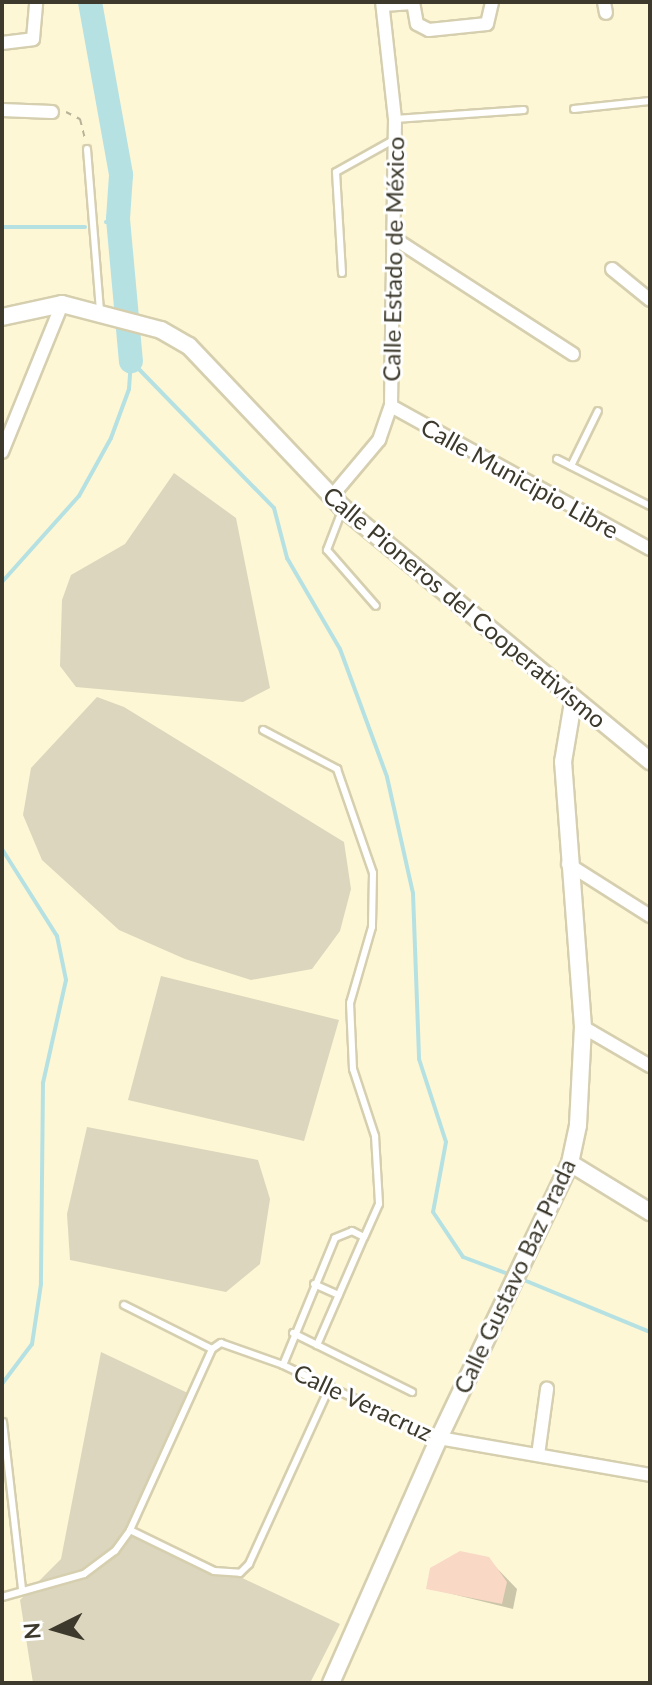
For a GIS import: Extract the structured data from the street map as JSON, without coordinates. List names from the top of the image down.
{
  "streets": {
    "street": [
      "Calle Estado de México",
      "Calle Municipio Libre",
      "Calle Pioneros del Cooperativismo",
      "Calle Gustavo Baz Prada",
      "Calle Veracruz"
    ]
  },
  "crossings": [
    ["Calle Estado de México", "Calle Municipio Libre"],
    ["Calle Estado de México", "Calle Pioneros del Cooperativismo"],
    ["Calle Pioneros del Cooperativismo", "Calle Gustavo Baz Prada"],
    ["Calle Gustavo Baz Prada", "Calle Veracruz"]
  ],
  "north": "left"
}
